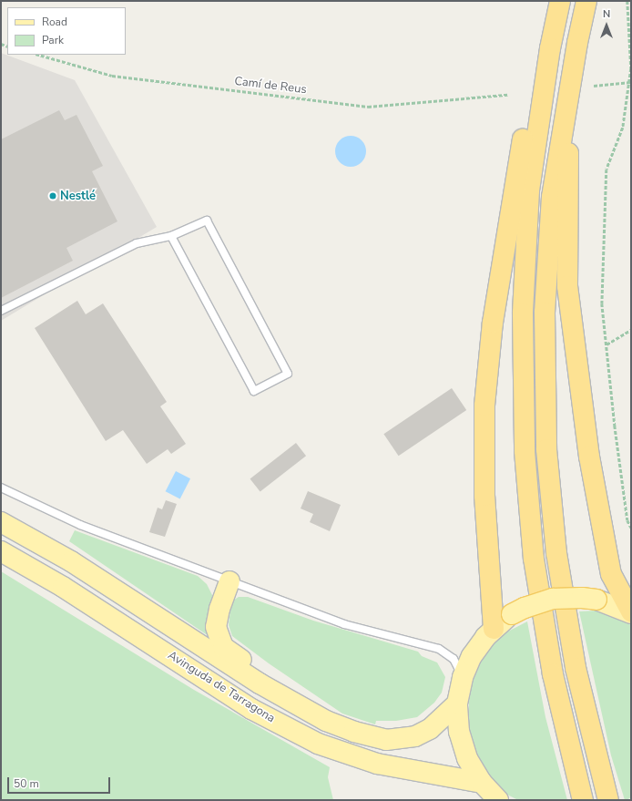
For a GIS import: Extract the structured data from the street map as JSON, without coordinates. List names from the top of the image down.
{
  "streets": {
    "main road": ["Avinguda de Tarragona"],
    "path": ["Camí de Reus"]
  },
  "places": ["Nestlé"],
  "legend": ["Road", "Park"],
  "scale_bar": "50 m",
  "north": "top"
}
